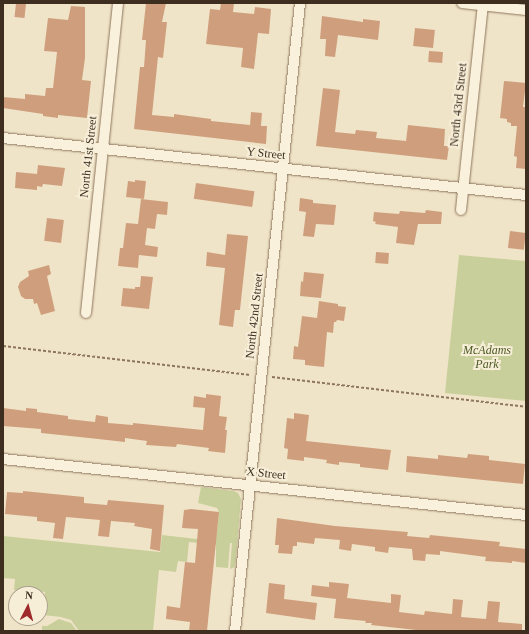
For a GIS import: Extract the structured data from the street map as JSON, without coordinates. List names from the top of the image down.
{
  "streets": {
    "street": [
      "North 43rd Street",
      "Y Street",
      "North 41st Street",
      "North 42nd Street",
      "X Street"
    ]
  },
  "crossings": [
    ["North 43rd Street", "Y Street"],
    ["Y Street", "North 41st Street"],
    ["Y Street", "North 42nd Street"],
    ["North 42nd Street", "X Street"]
  ],
  "parks": ["McAdams Park"],
  "north": "top"
}
